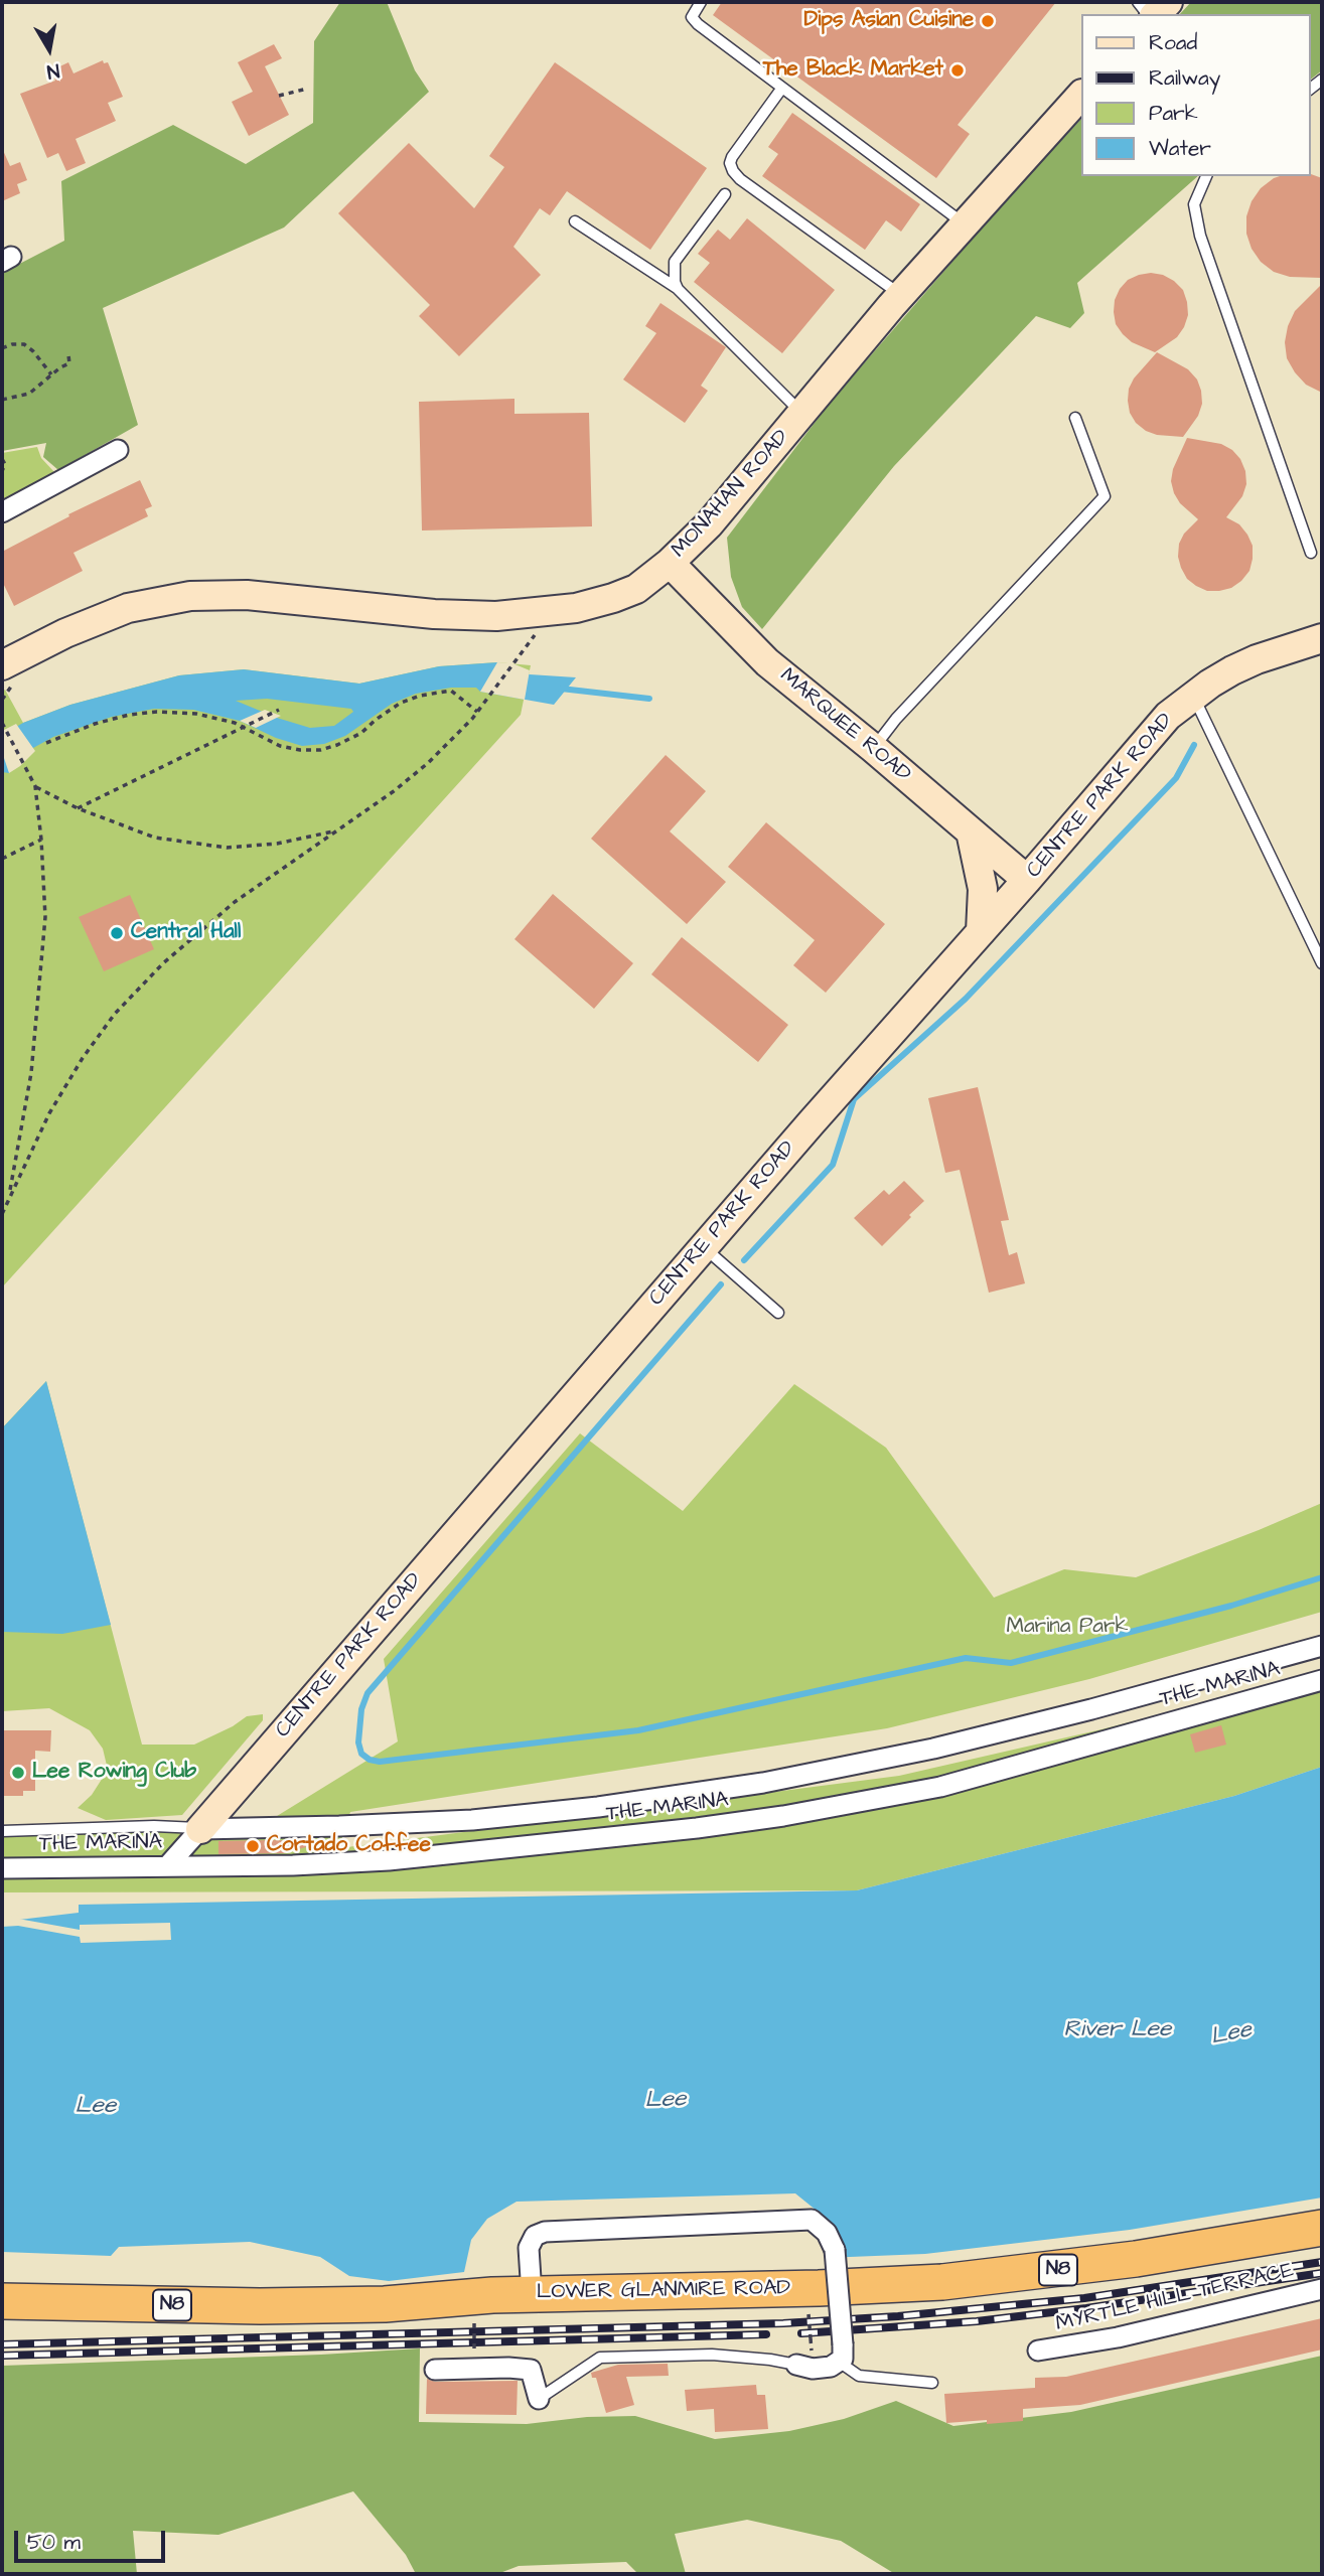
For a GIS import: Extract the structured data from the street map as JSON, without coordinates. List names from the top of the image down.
{
  "streets": {
    "highway": ["N8", "LOWER GLANMIRE ROAD"],
    "street": [
      "MONAHAN ROAD",
      "MARQUEE ROAD",
      "CENTRE PARK ROAD",
      "THE MARINA",
      "MYRTLE HILL TERRACE"
    ]
  },
  "crossings": [
    ["MONAHAN ROAD", "MARQUEE ROAD"],
    ["MARQUEE ROAD", "CENTRE PARK ROAD"],
    ["CENTRE PARK ROAD", "THE MARINA"]
  ],
  "water": ["River Lee", "Lee"],
  "parks": ["Marina Park"],
  "places": [
    "Dips Asian Cuisine",
    "The Black Market",
    "Central Hall",
    "Lee Rowing Club",
    "Cortado Coffee"
  ],
  "legend": [
    "Road",
    "Railway",
    "Park",
    "Water"
  ],
  "scale_bar": "50 m",
  "north": "bottom"
}
